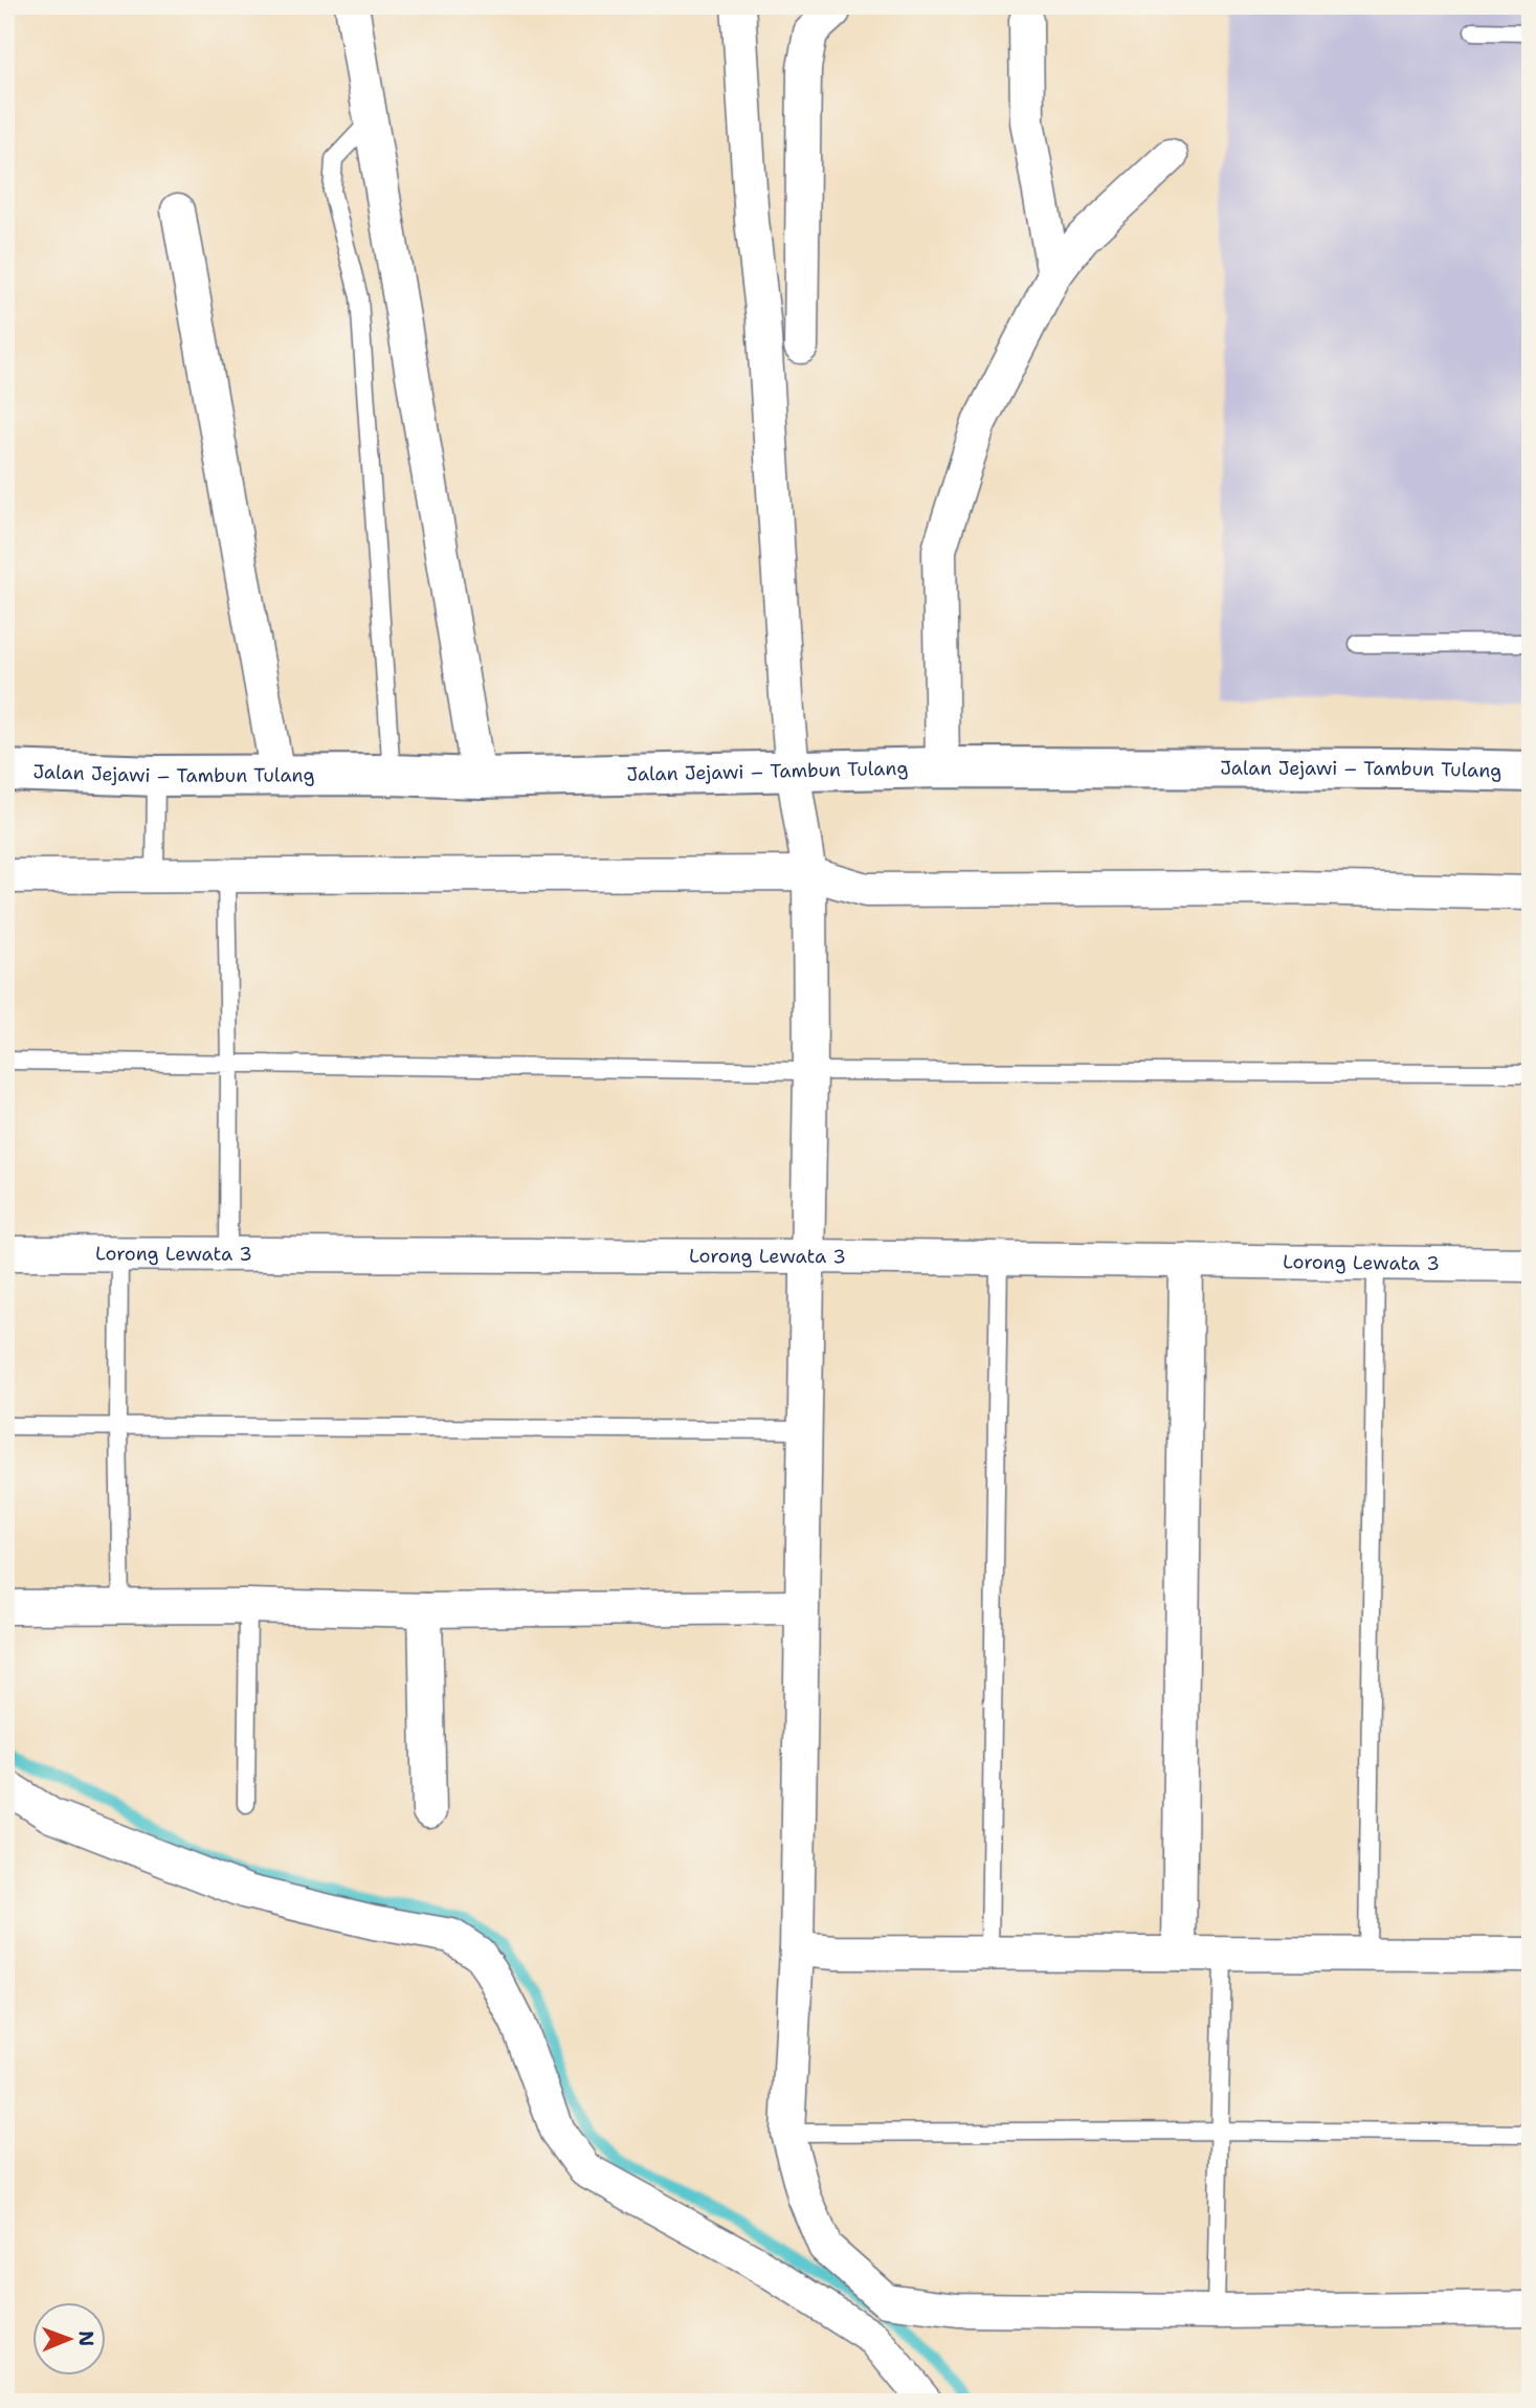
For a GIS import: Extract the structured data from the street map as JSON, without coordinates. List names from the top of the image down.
{
  "streets": {
    "street": ["Jalan Jejawi – Tambun Tulang", "Lorong Lewata 3"]
  },
  "north": "right"
}
